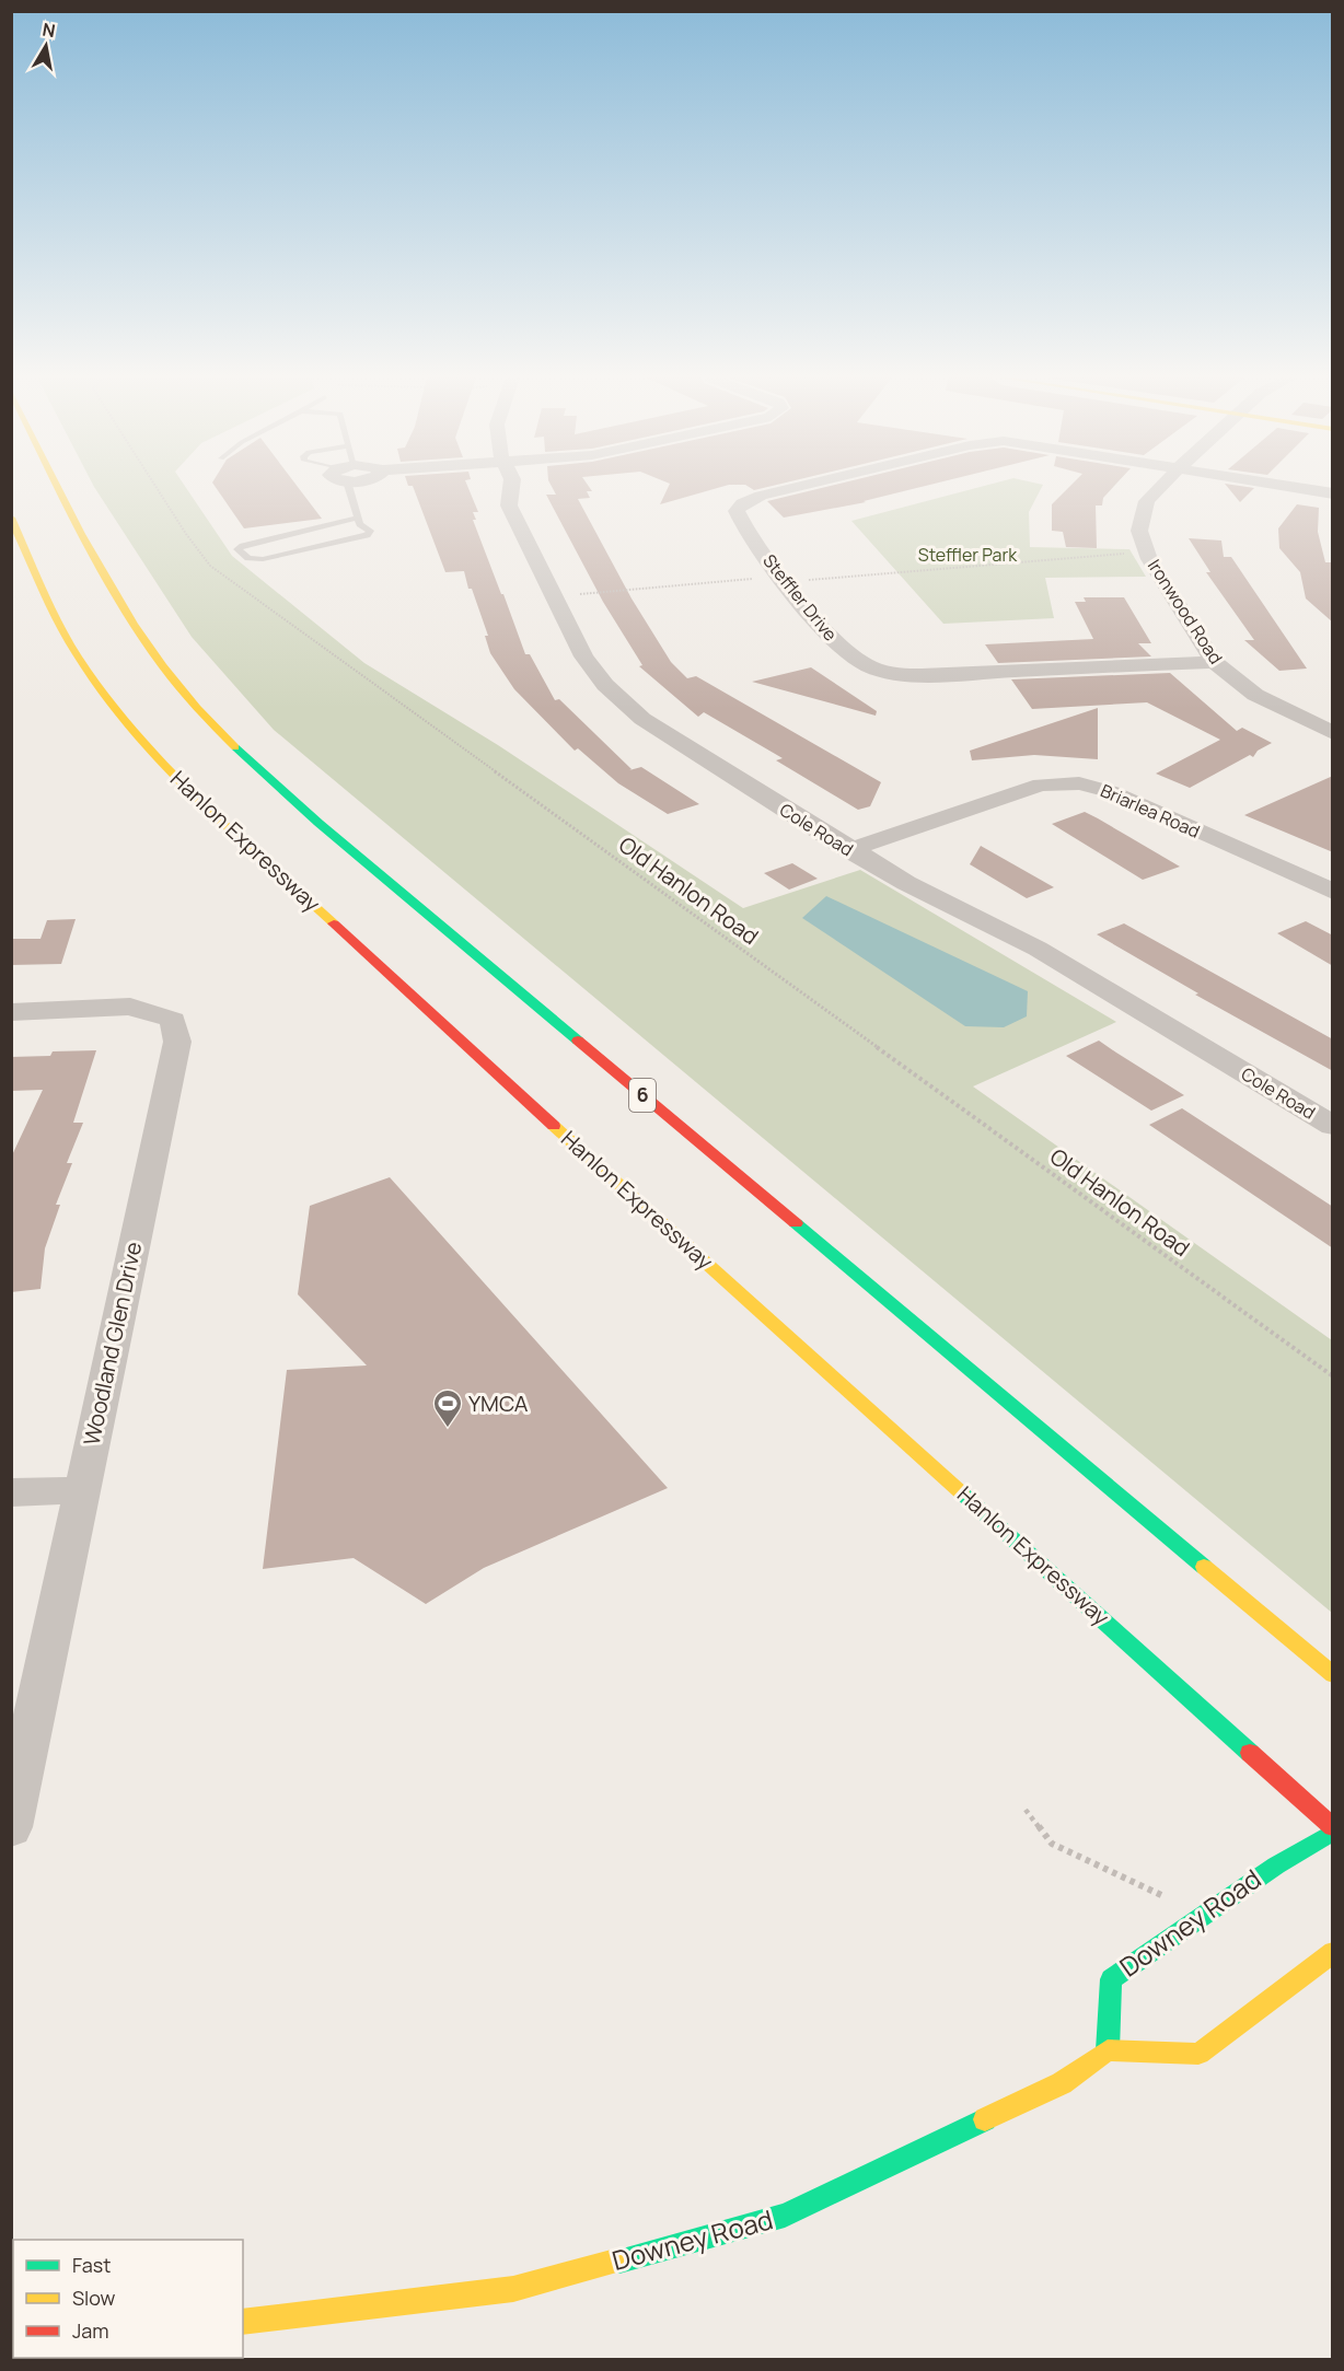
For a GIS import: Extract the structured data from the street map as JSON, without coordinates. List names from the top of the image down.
{
  "streets": {
    "main road": ["Hanlon Expressway", "6", "Downey Road"],
    "street": [
      "Steffler Drive",
      "Ironwood Road",
      "Briarlea Road",
      "Cole Road",
      "Woodland Glen Drive"
    ],
    "path": ["Old Hanlon Road"]
  },
  "crossings": [
    ["Steffler Drive", "Ironwood Road"],
    ["Briarlea Road", "Cole Road"],
    ["Hanlon Expressway", "Downey Road"]
  ],
  "parks": ["Steffler Park"],
  "places": {
    "sports": ["YMCA"]
  },
  "legend": ["Fast", "Slow", "Jam"],
  "north": "top"
}
